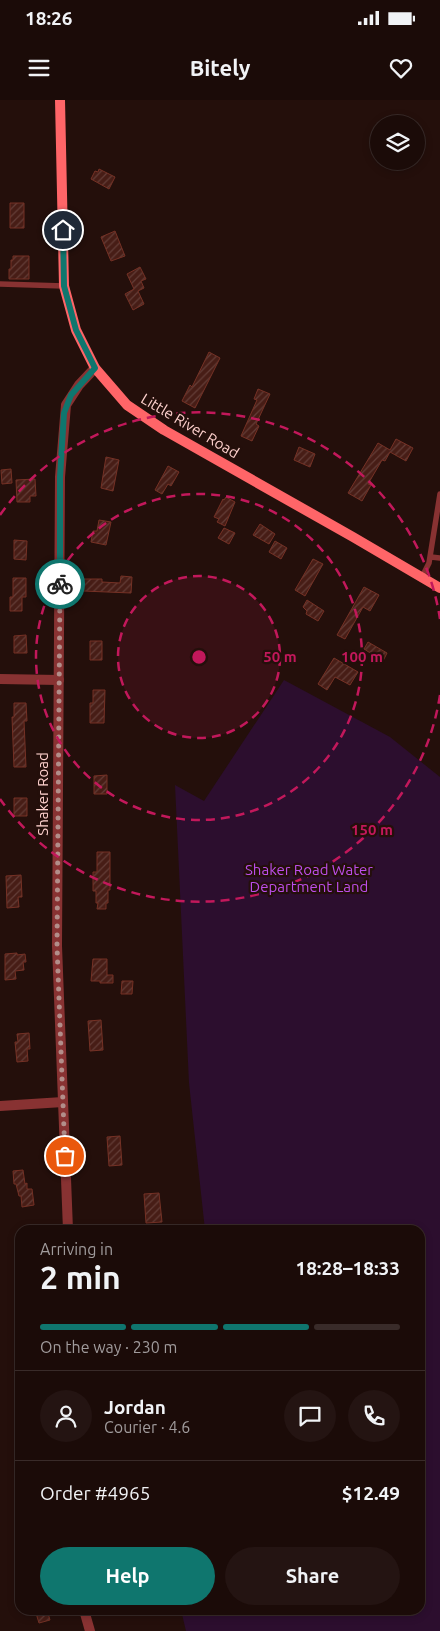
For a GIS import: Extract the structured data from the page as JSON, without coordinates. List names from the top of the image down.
{
  "streets": {
    "main road": ["Little River Road"],
    "street": ["Shaker Road"]
  },
  "crossings": [
    ["Little River Road", "Shaker Road"]
  ],
  "parks": ["Shaker Road Water Department Land"],
  "page": {
    "status": "18:26",
    "header": "Bitely",
    "heading": ["2 min", "Arriving in", "18:28–18:33"],
    "panel": [
      "Jordan",
      "Courier · 4.6",
      "Order #4965",
      "$12.49"
    ],
    "bar": "On the way · 230 m",
    "buttons": ["Help", "Share"]
  },
  "rings": ["50 m", "100 m", "150 m"]
}
